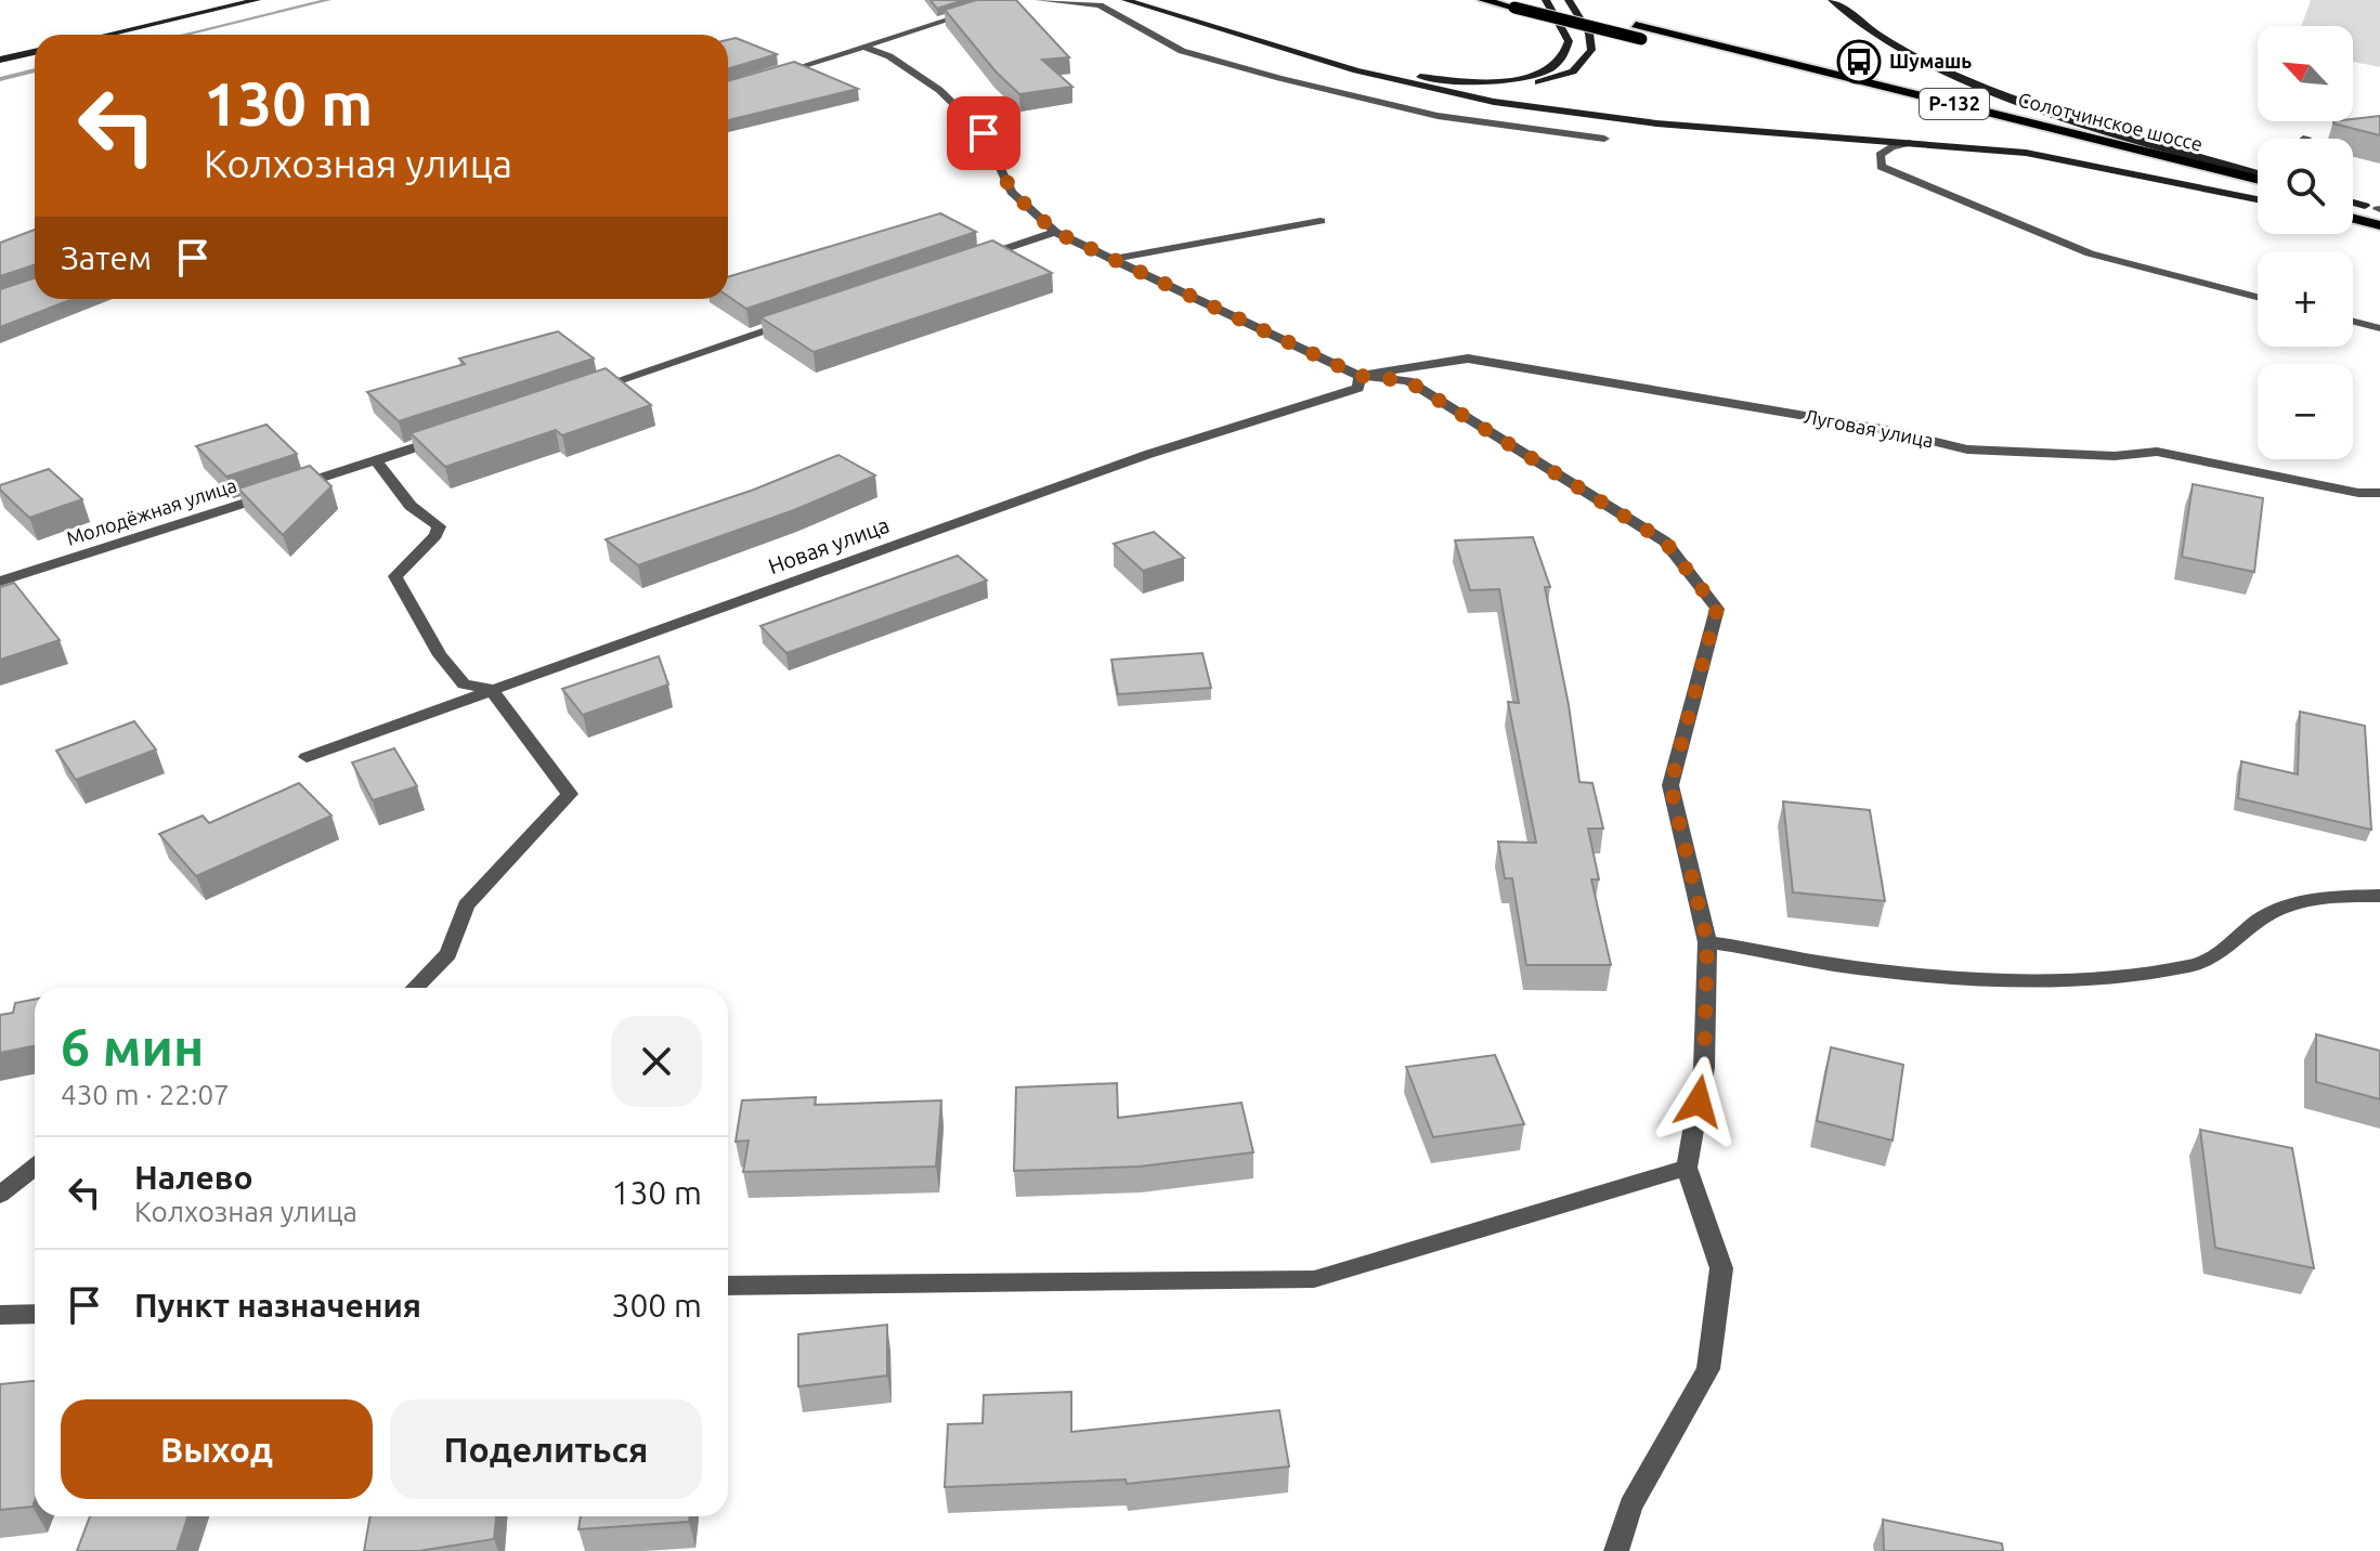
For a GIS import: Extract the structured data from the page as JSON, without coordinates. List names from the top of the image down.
{
  "streets": {
    "main road": ["Р-132", "Солотчинское шоссе"],
    "street": ["Луговая улица", "Молодёжная улица", "Новая улица"]
  },
  "crossings": [
    ["Луговая улица", "Новая улица"]
  ],
  "places": {
    "bus stop": ["Шумашь"]
  },
  "north": "top left",
  "page": {
    "map_buttons": ["+", "−"],
    "turn": ["130 m", "Колхозная улица"],
    "then": "Затем",
    "heading": ["6 мин", "430 m · 22:07"],
    "list": [
      {
        "name": "Налево",
        "note": "Колхозная улица",
        "value": "130 m"
      },
      {
        "name": "Пункт назначения",
        "value": "300 m"
      }
    ],
    "buttons": ["Выход", "Поделиться"]
  }
}
